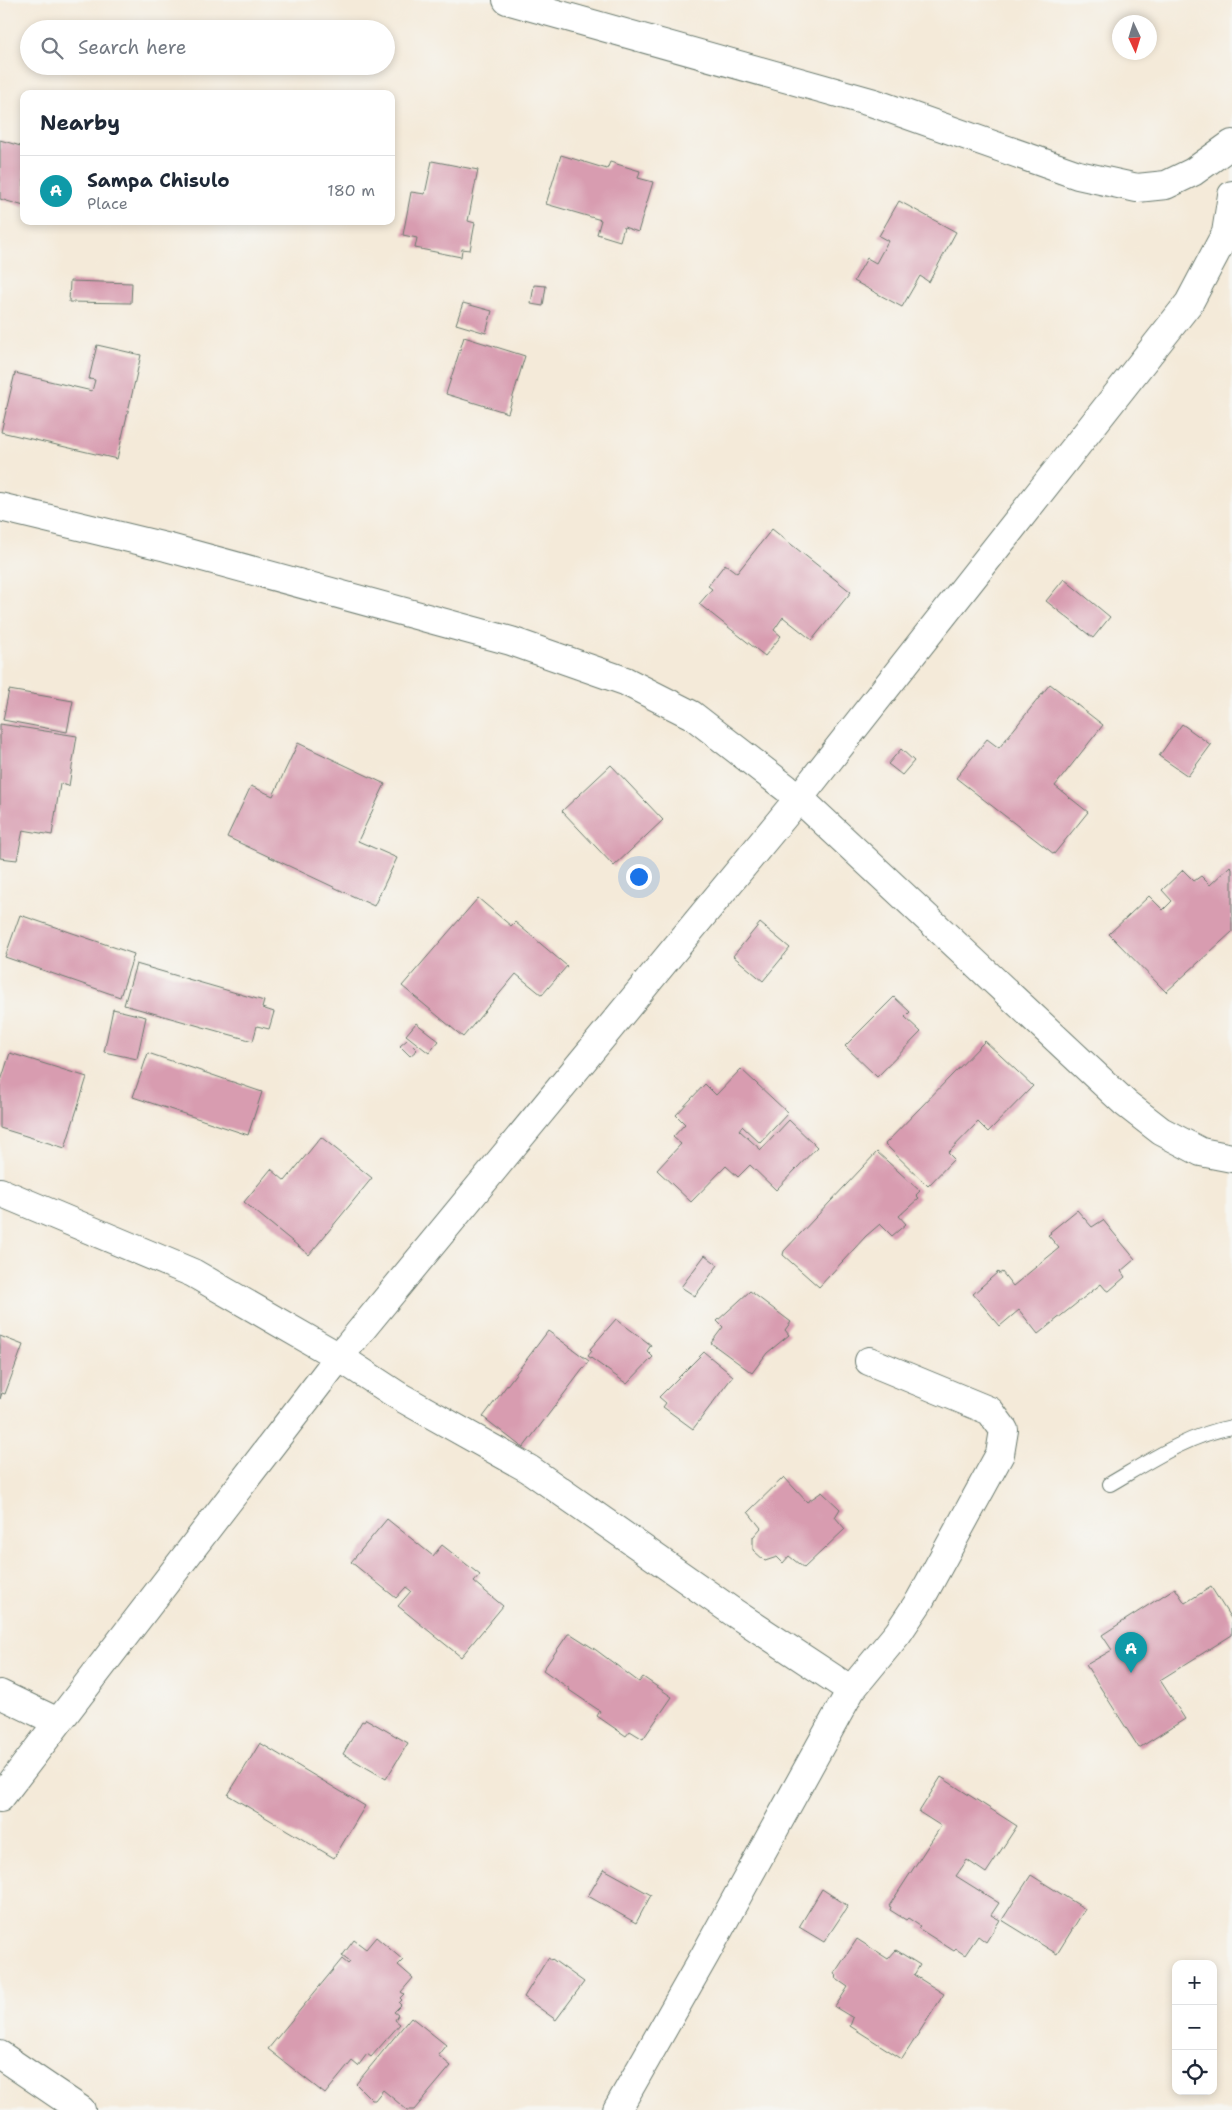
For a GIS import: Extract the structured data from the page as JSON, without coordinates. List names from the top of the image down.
{
  "north": "bottom",
  "page": {
    "search": "Search here",
    "heading": "Nearby",
    "list": [
      {
        "mark": "A",
        "name": "Sampa Chisulo",
        "note": "Place",
        "value": "180 m"
      }
    ],
    "pins": "A",
    "map_buttons": ["+", "−"]
  }
}
